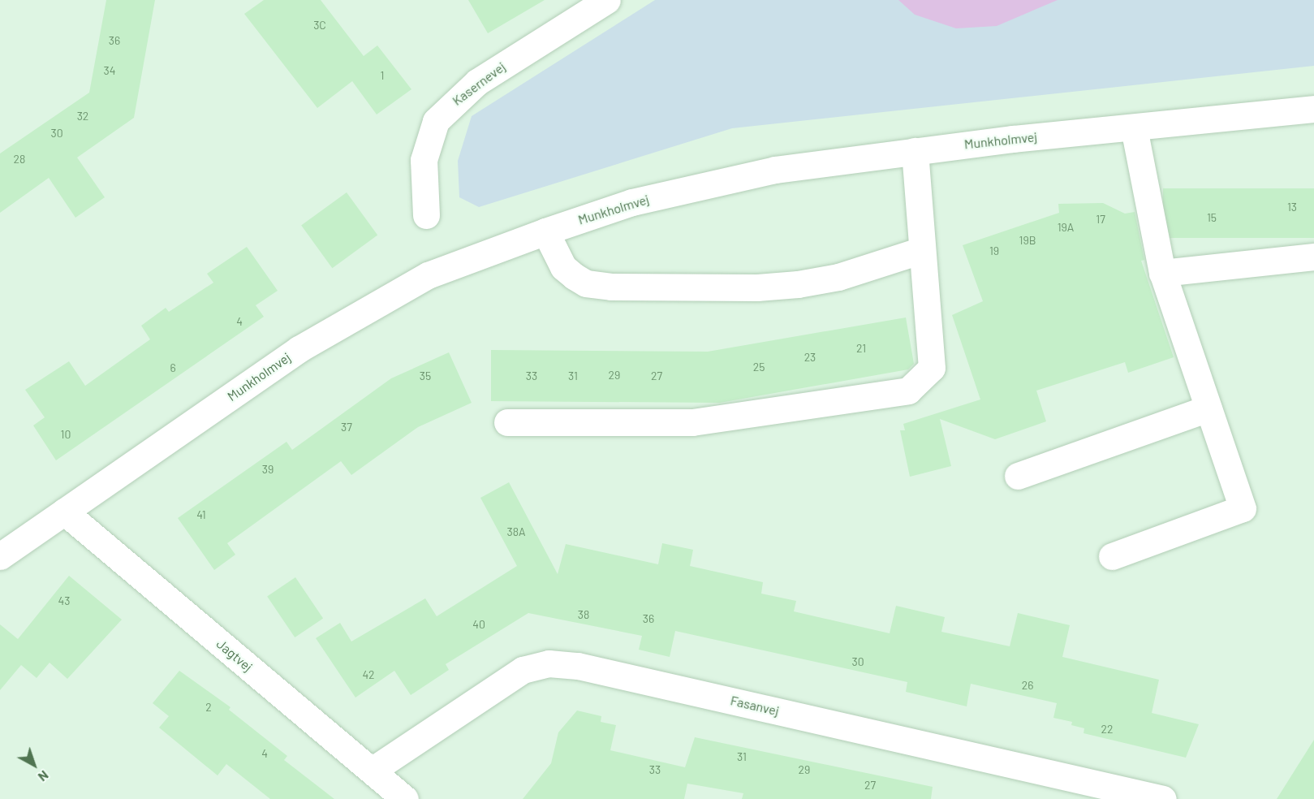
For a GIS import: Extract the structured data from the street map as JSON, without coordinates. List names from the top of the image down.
{
  "streets": {
    "street": [
      "Kasernevej",
      "Munkholmvej",
      "Jagtvej",
      "Fasanvej"
    ]
  },
  "crossings": [
    ["Munkholmvej", "Jagtvej"],
    ["Jagtvej", "Fasanvej"]
  ],
  "house_numbers": [
    "3C",
    "36",
    "34",
    "1",
    "32",
    "30",
    "28",
    "13",
    "15",
    "17",
    "19A",
    "19B",
    "19",
    "4",
    "21",
    "23",
    "25",
    "6",
    "29",
    "35",
    "33",
    "31",
    "27",
    "37",
    "10",
    "39",
    "41",
    "38A",
    "43",
    "38",
    "36",
    "40",
    "30",
    "42",
    "26",
    "2",
    "22",
    "4",
    "31",
    "33",
    "29",
    "27"
  ],
  "north": "bottom right"
}
